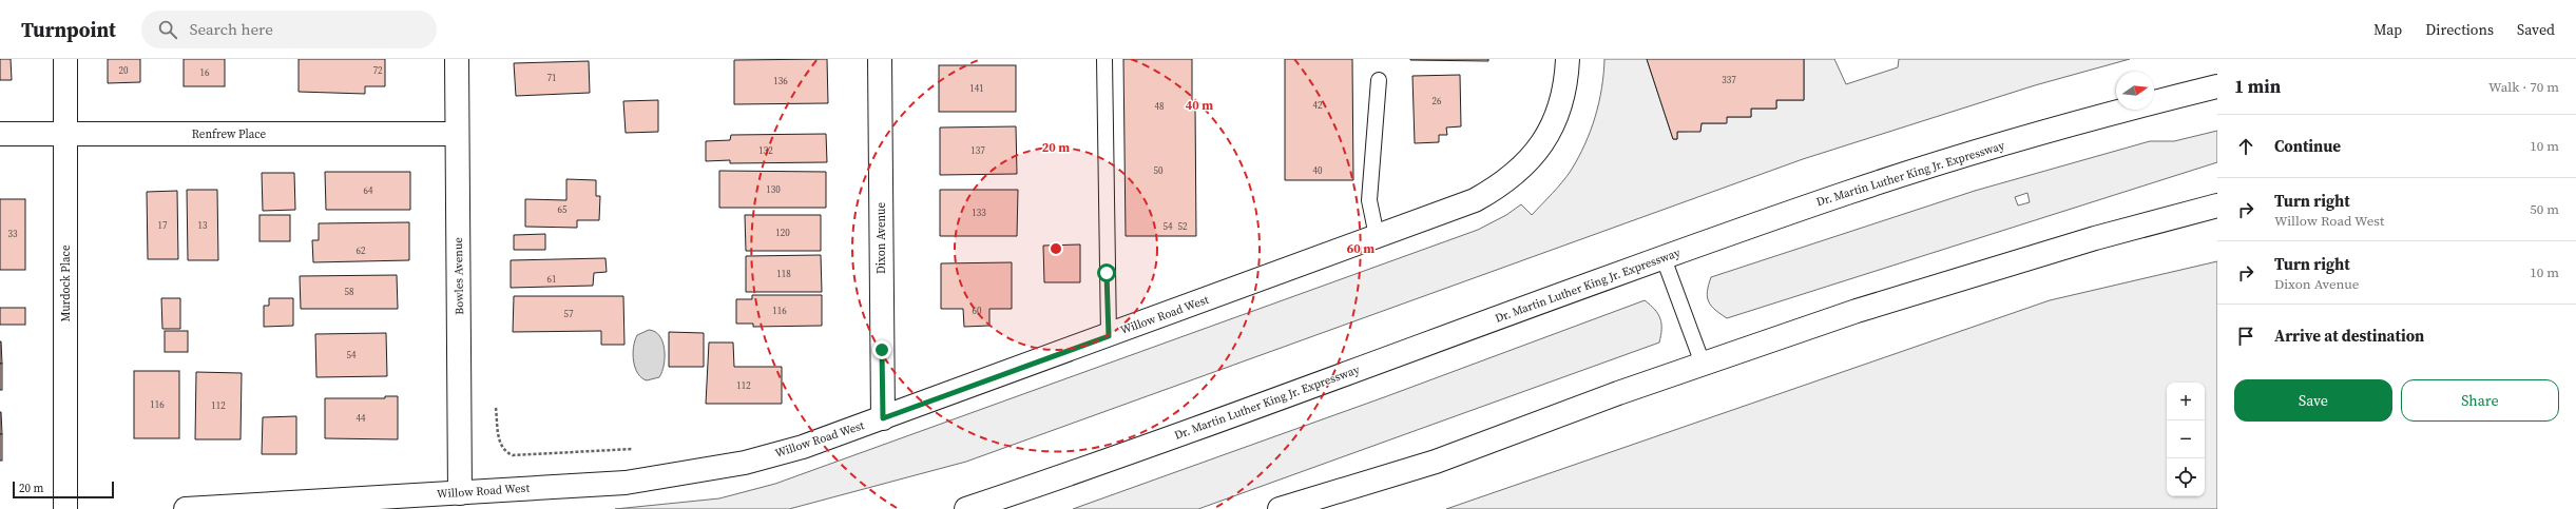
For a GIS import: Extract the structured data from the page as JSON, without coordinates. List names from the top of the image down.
{
  "streets": {
    "main road": [
      "Renfrew Place",
      "Dr. Martin Luther King Jr. Expressway",
      "Dixon Avenue",
      "Bowles Avenue",
      "Murdock Place",
      "Willow Road West"
    ]
  },
  "crossings": [
    ["Renfrew Place", "Bowles Avenue"],
    ["Renfrew Place", "Murdock Place"],
    ["Dixon Avenue", "Willow Road West"],
    ["Bowles Avenue", "Willow Road West"]
  ],
  "house_numbers": [
    "20",
    "72",
    "16",
    "71",
    "337",
    "136",
    "141",
    "26",
    "42",
    "48",
    "132",
    "137",
    "50",
    "40",
    "130",
    "64",
    "65",
    "133",
    "17",
    "13",
    "54",
    "52",
    "120",
    "33",
    "62",
    "118",
    "61",
    "58",
    "116",
    "60",
    "57",
    "54",
    "112",
    "116",
    "112",
    "44"
  ],
  "scale_bar": "20 m",
  "north": "right",
  "page": {
    "header": "Turnpoint",
    "search": "Search here",
    "nav": ["Map", "Directions", "Saved"],
    "heading": ["1 min", "Walk · 70 m"],
    "list": [
      ["Continue", "10 m"],
      ["Turn right", "Willow Road West", "50 m"],
      ["Turn right", "Dixon Avenue", "10 m"],
      "Arrive at destination"
    ],
    "buttons": ["Save", "Share"],
    "map_buttons": ["+", "−"],
    "scale": "20 m"
  },
  "rings": ["40 m", "20 m", "60 m"]
}
